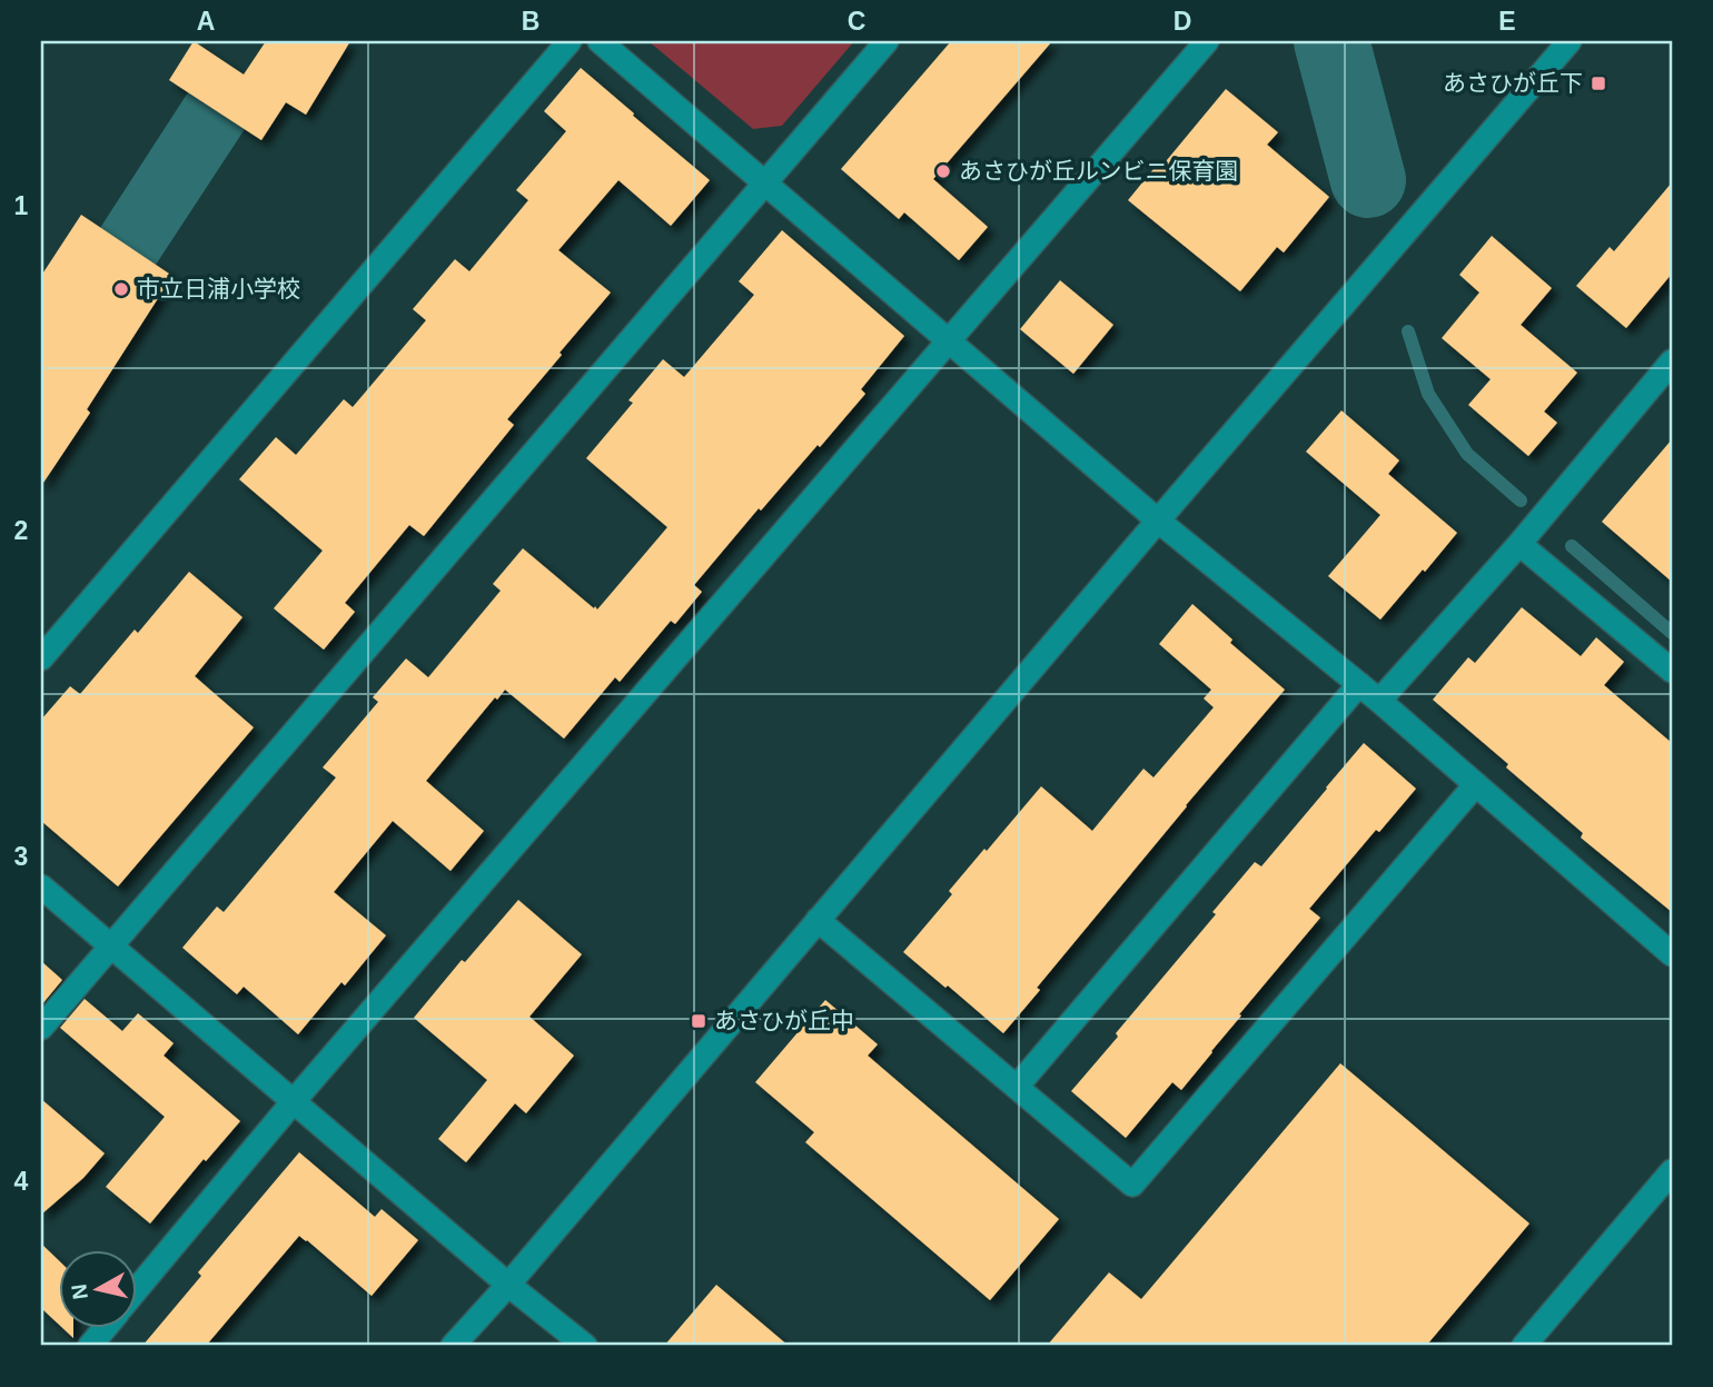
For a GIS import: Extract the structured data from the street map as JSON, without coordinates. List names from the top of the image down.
{
  "places": {
    "transit": ["あさひが丘下", "あさひが丘中"],
    "other": ["あさひが丘ルンビニ保育園", "市立日浦小学校"]
  },
  "north": "left",
  "grid": {
    "columns": [
      "A",
      "B",
      "C",
      "D",
      "E"
    ],
    "rows": [
      "1",
      "2",
      "3",
      "4"
    ]
  }
}
